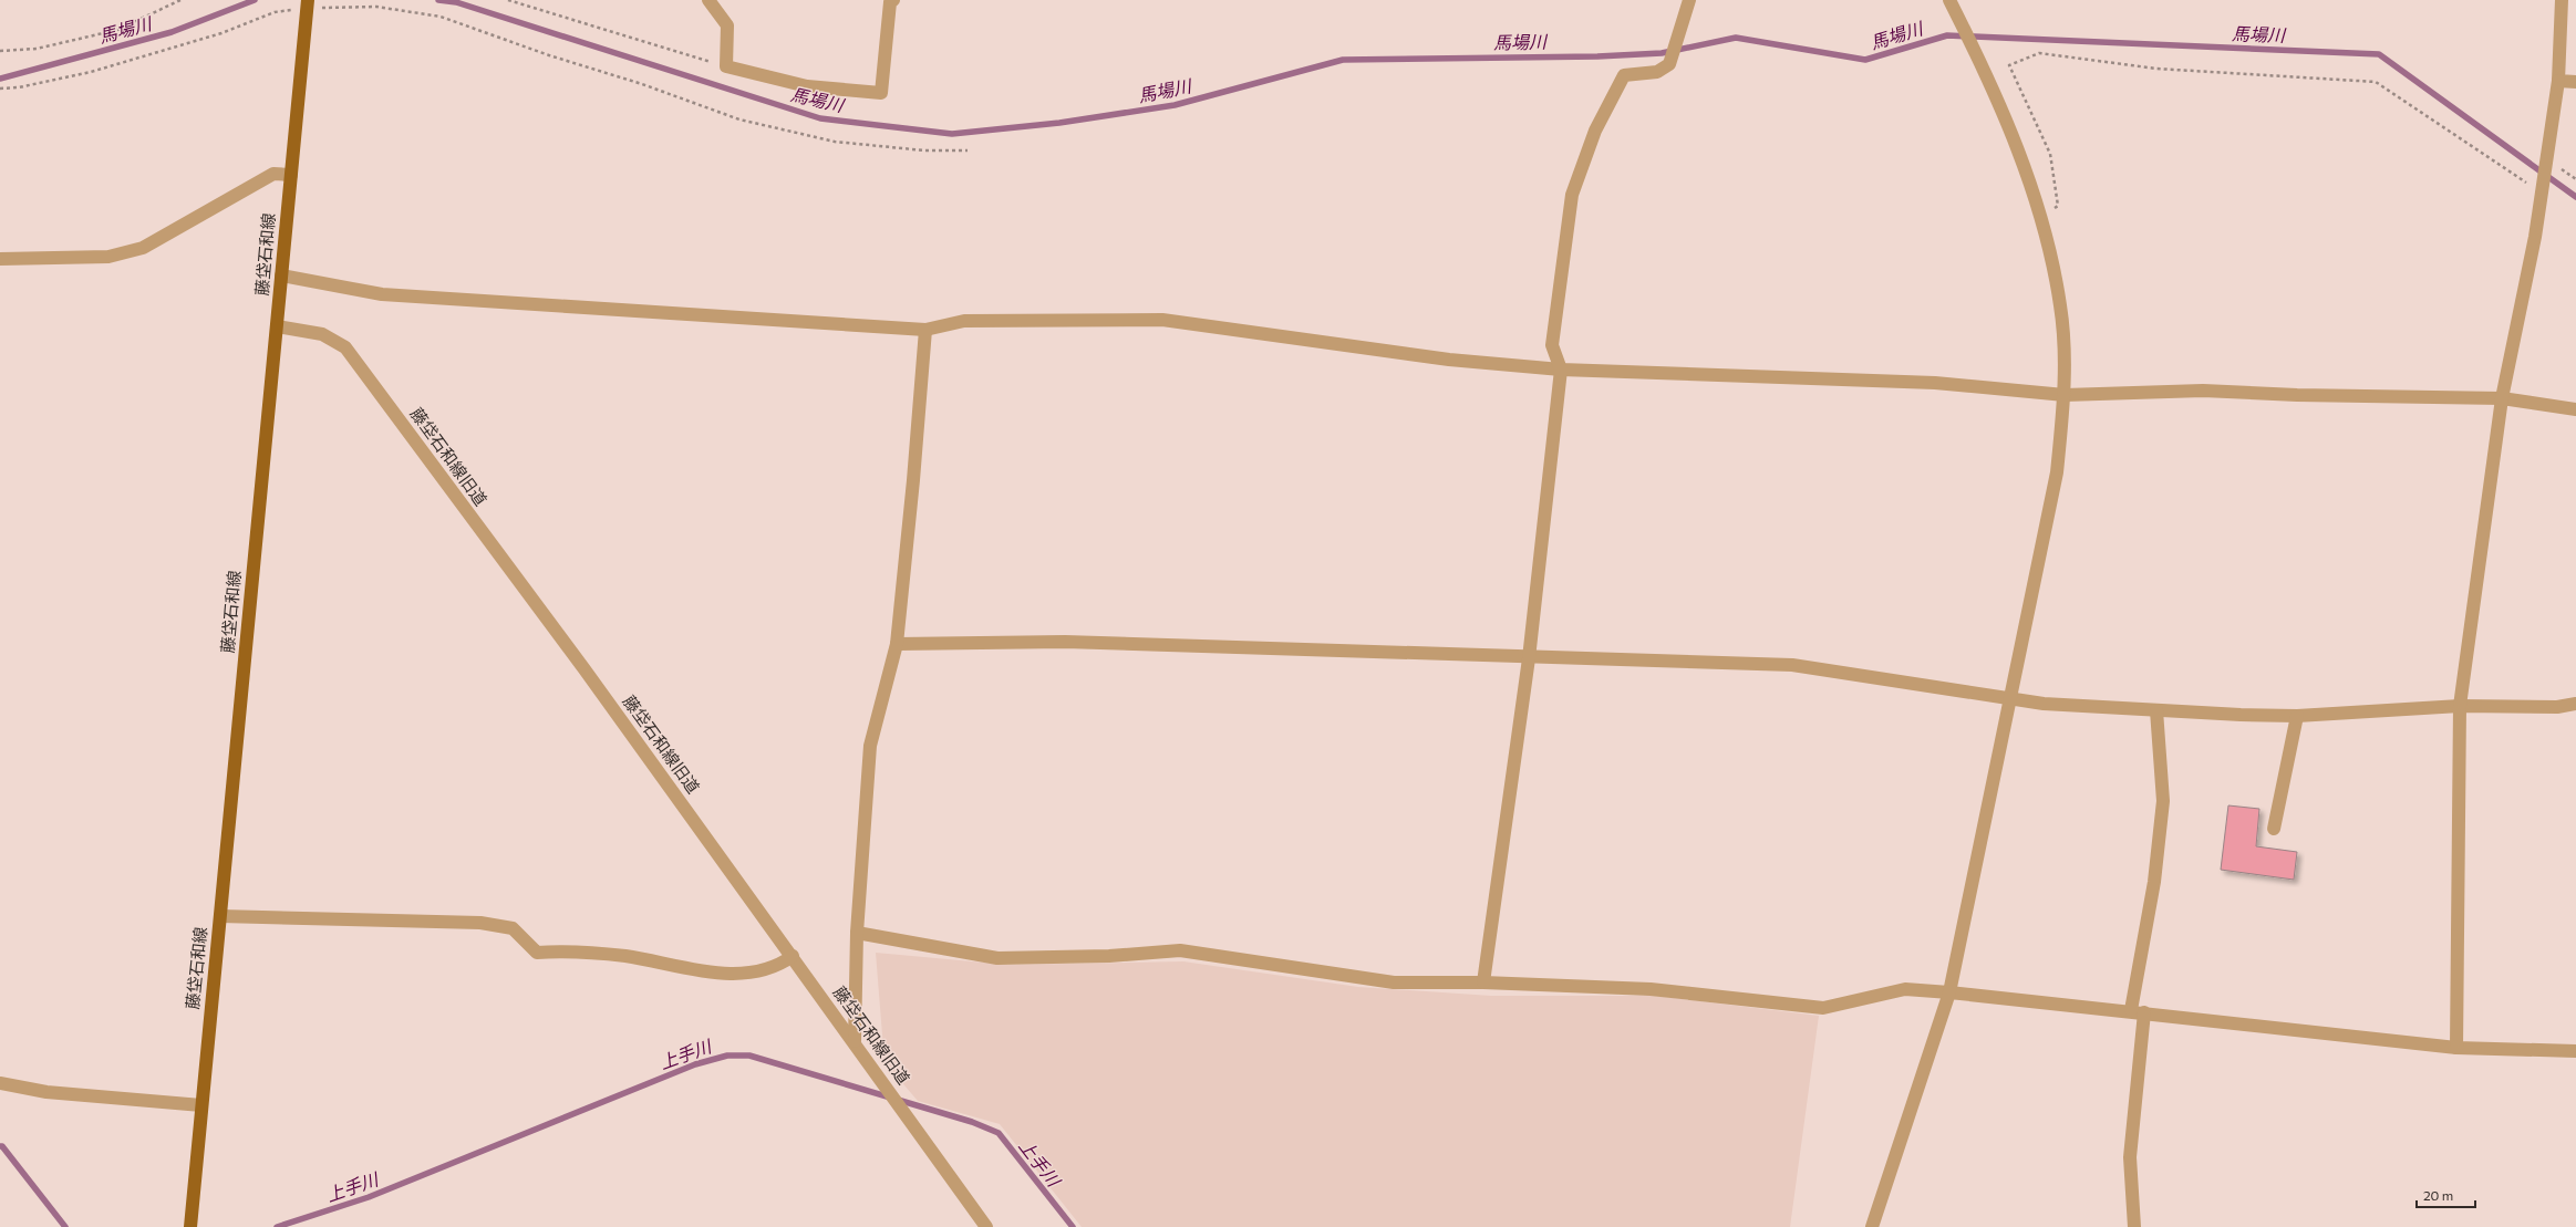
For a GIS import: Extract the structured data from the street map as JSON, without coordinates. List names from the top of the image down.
{
  "streets": {
    "main road": ["藤垈石和線"],
    "street": ["藤垈石和線旧道"]
  },
  "crossings": [
    ["藤垈石和線", "藤垈石和線旧道"]
  ],
  "water": ["馬場川", "上手川"],
  "scale_bar": "20 m"
}
